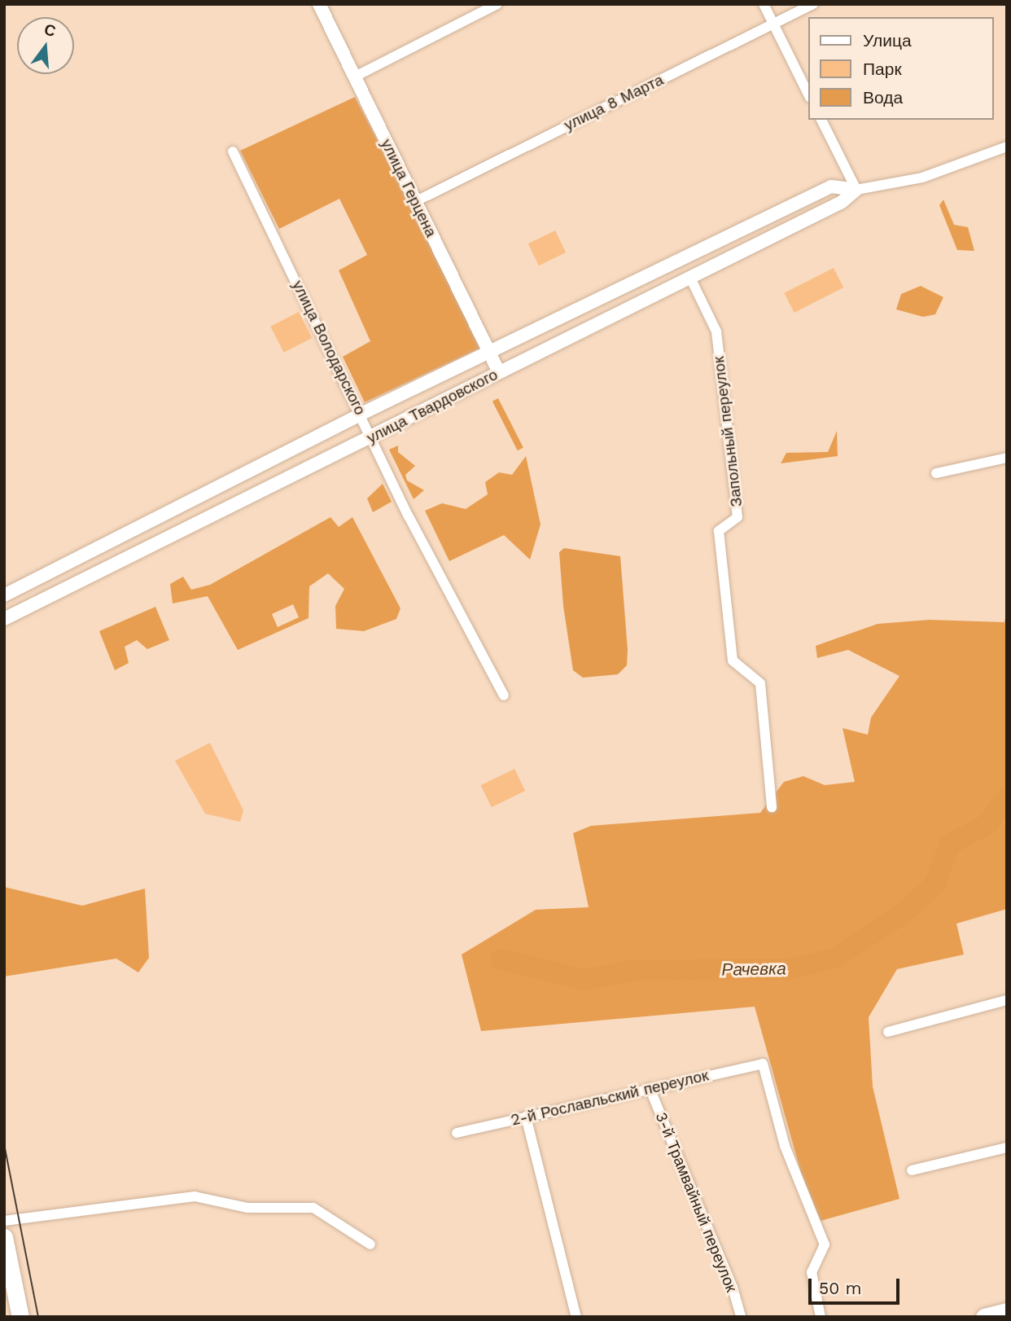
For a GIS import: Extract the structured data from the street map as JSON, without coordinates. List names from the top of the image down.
{
  "streets": {
    "street": [
      "улица 8 Марта",
      "улица Герцена",
      "улица Володарского",
      "улица Твардовского",
      "Запольный переулок",
      "2-й Рославльский переулок",
      "3-й Трамвайный переулок"
    ]
  },
  "crossings": [
    ["улица 8 Марта", "улица Герцена"],
    ["улица Герцена", "улица Твардовского"],
    ["улица Володарского", "улица Твардовского"],
    ["улица Твардовского", "Запольный переулок"],
    ["2-й Рославльский переулок", "3-й Трамвайный переулок"]
  ],
  "water": ["Рачевка"],
  "legend": ["Улица", "Парк", "Вода"],
  "scale_bar": "50 m",
  "north": "top"
}
